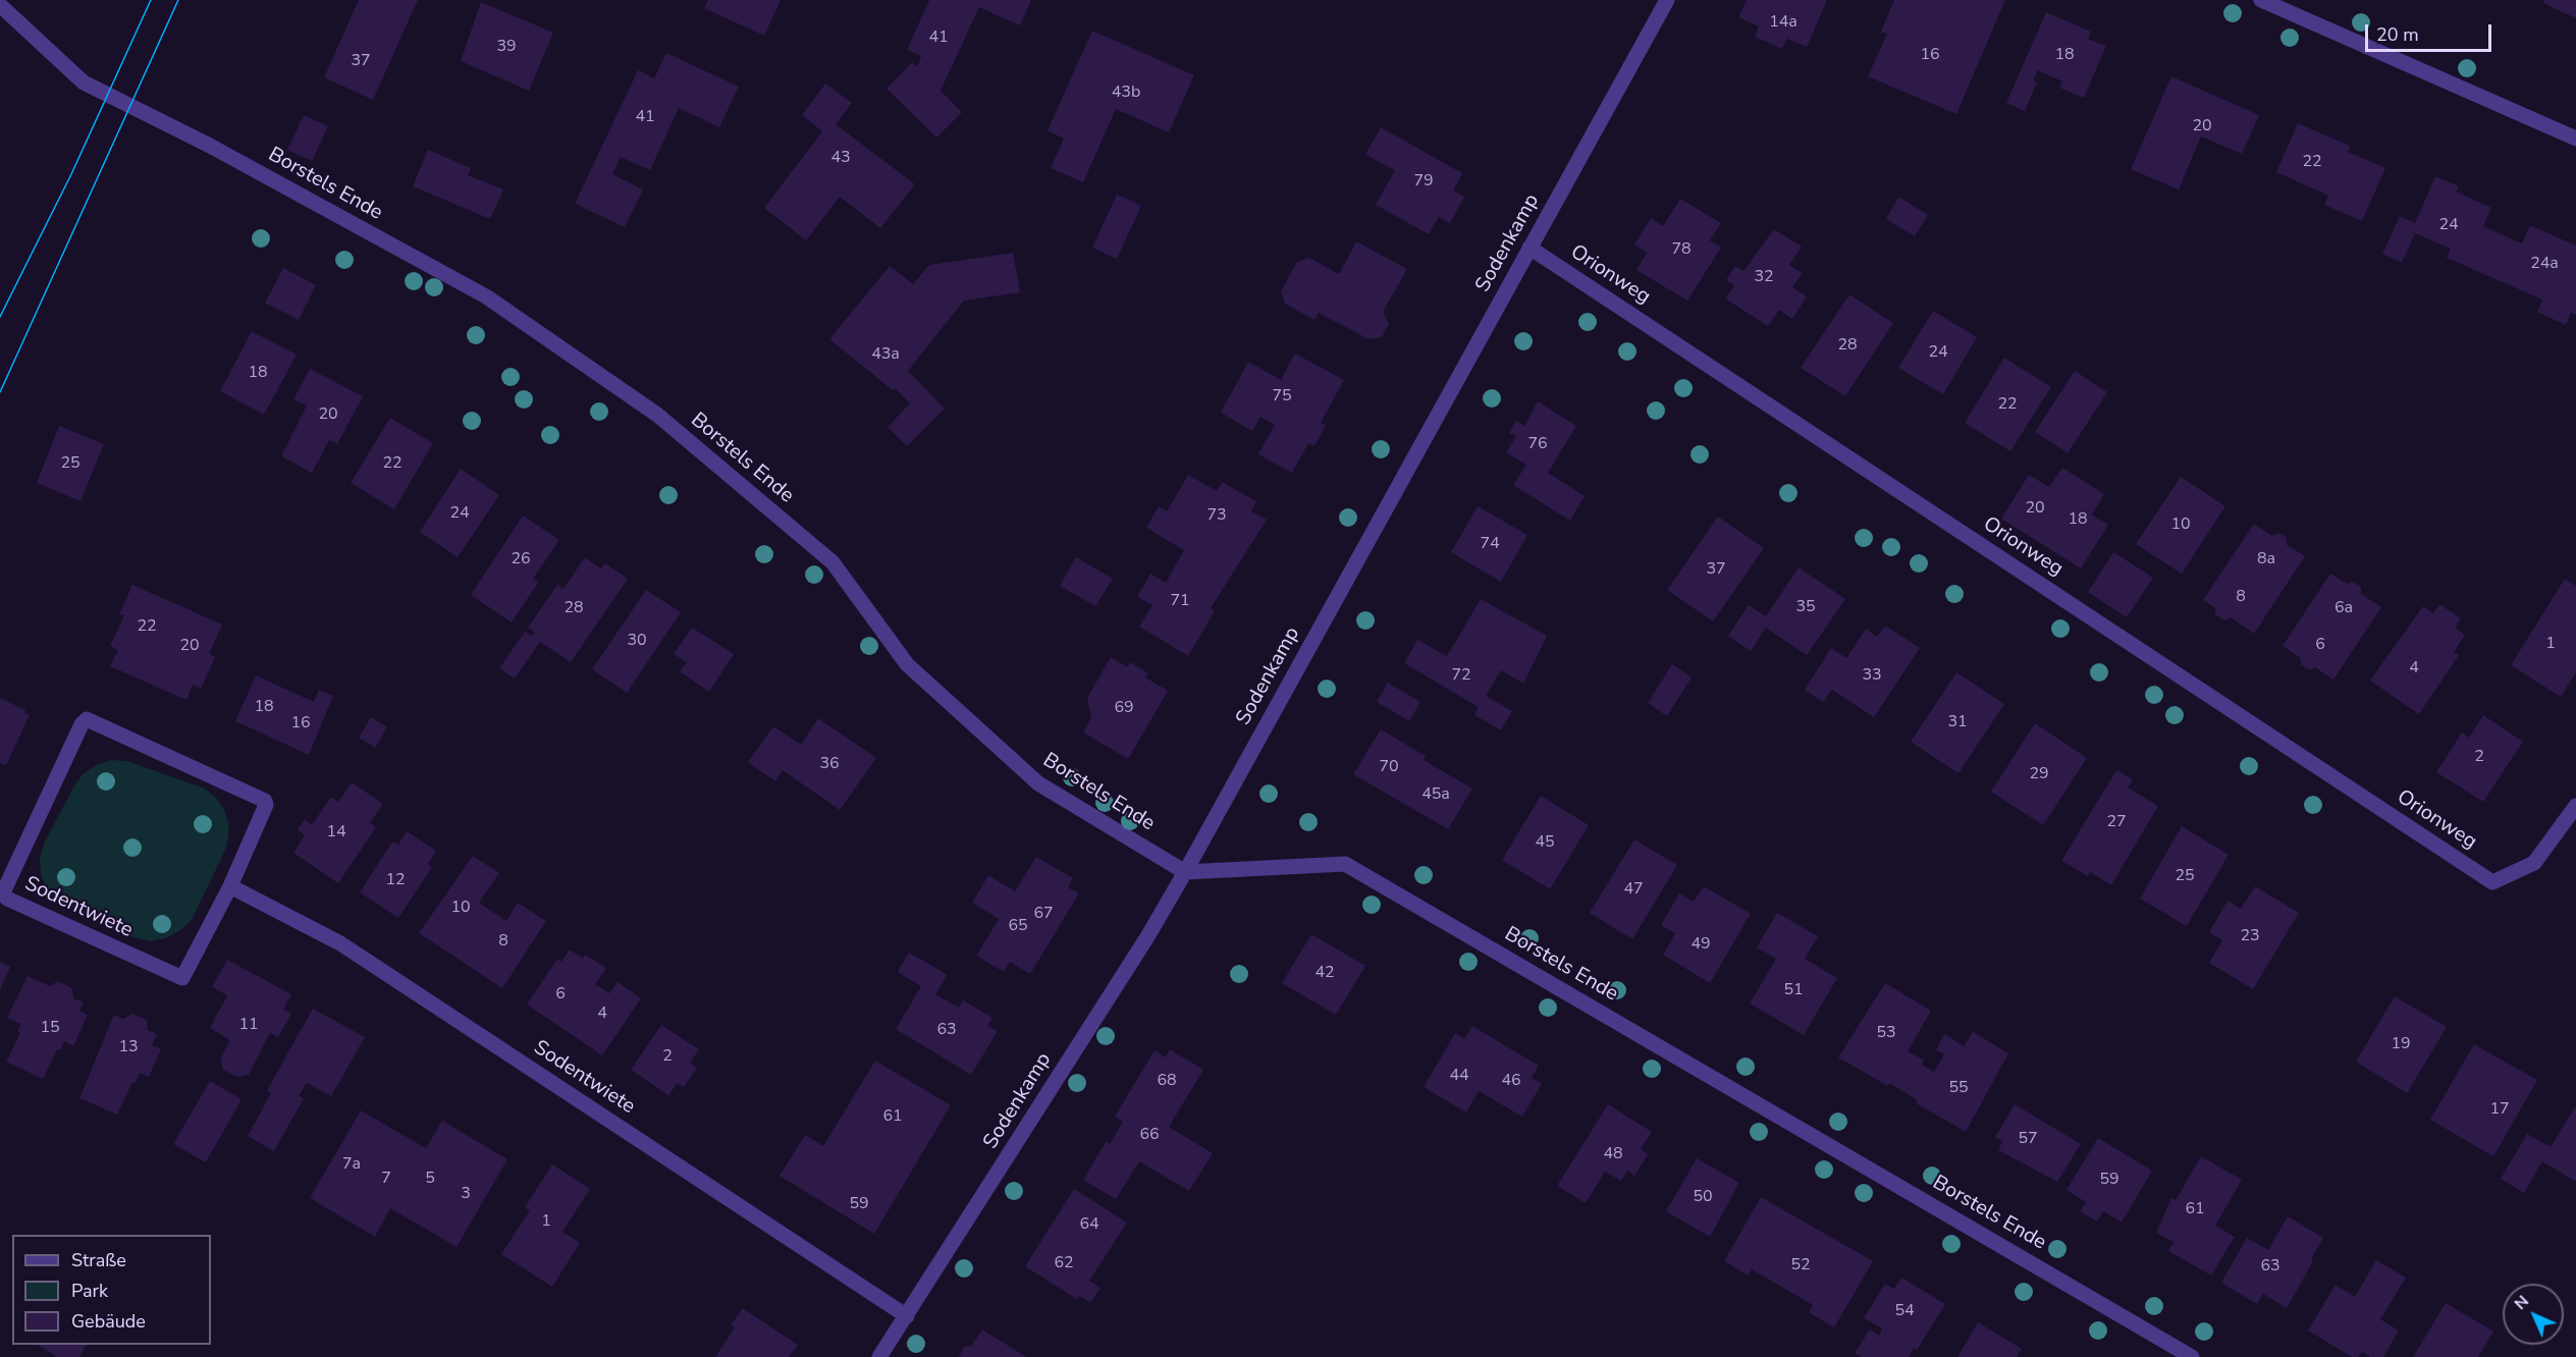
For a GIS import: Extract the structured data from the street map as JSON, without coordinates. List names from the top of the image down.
{
  "streets": {
    "street": [
      "Borstels Ende",
      "Sodenkamp",
      "Orionweg",
      "Sodentwiete"
    ]
  },
  "crossings": [
    ["Borstels Ende", "Sodenkamp"],
    ["Sodenkamp", "Orionweg"],
    ["Sodenkamp", "Sodentwiete"]
  ],
  "house_numbers": [
    "14a",
    "41",
    "39",
    "16",
    "18",
    "37",
    "43b",
    "41",
    "20",
    "43",
    "22",
    "79",
    "24",
    "78",
    "24a",
    "32",
    "28",
    "24",
    "43a",
    "18",
    "75",
    "22",
    "20",
    "76",
    "25",
    "22",
    "20",
    "24",
    "73",
    "18",
    "10",
    "74",
    "26",
    "8a",
    "37",
    "8",
    "71",
    "35",
    "28",
    "6a",
    "22",
    "30",
    "1",
    "6",
    "20",
    "4",
    "72",
    "33",
    "18",
    "69",
    "31",
    "16",
    "2",
    "36",
    "70",
    "29",
    "45a",
    "27",
    "14",
    "45",
    "25",
    "12",
    "47",
    "10",
    "67",
    "65",
    "23",
    "8",
    "49",
    "42",
    "51",
    "6",
    "4",
    "11",
    "15",
    "63",
    "53",
    "19",
    "13",
    "2",
    "44",
    "68",
    "46",
    "55",
    "17",
    "61",
    "66",
    "57",
    "48",
    "7a",
    "7",
    "5",
    "59",
    "3",
    "50",
    "59",
    "61",
    "1",
    "64",
    "62",
    "52",
    "63",
    "54"
  ],
  "legend": ["Straße", "Park", "Gebäude"],
  "scale_bar": "20 m",
  "north": "top left"
}
